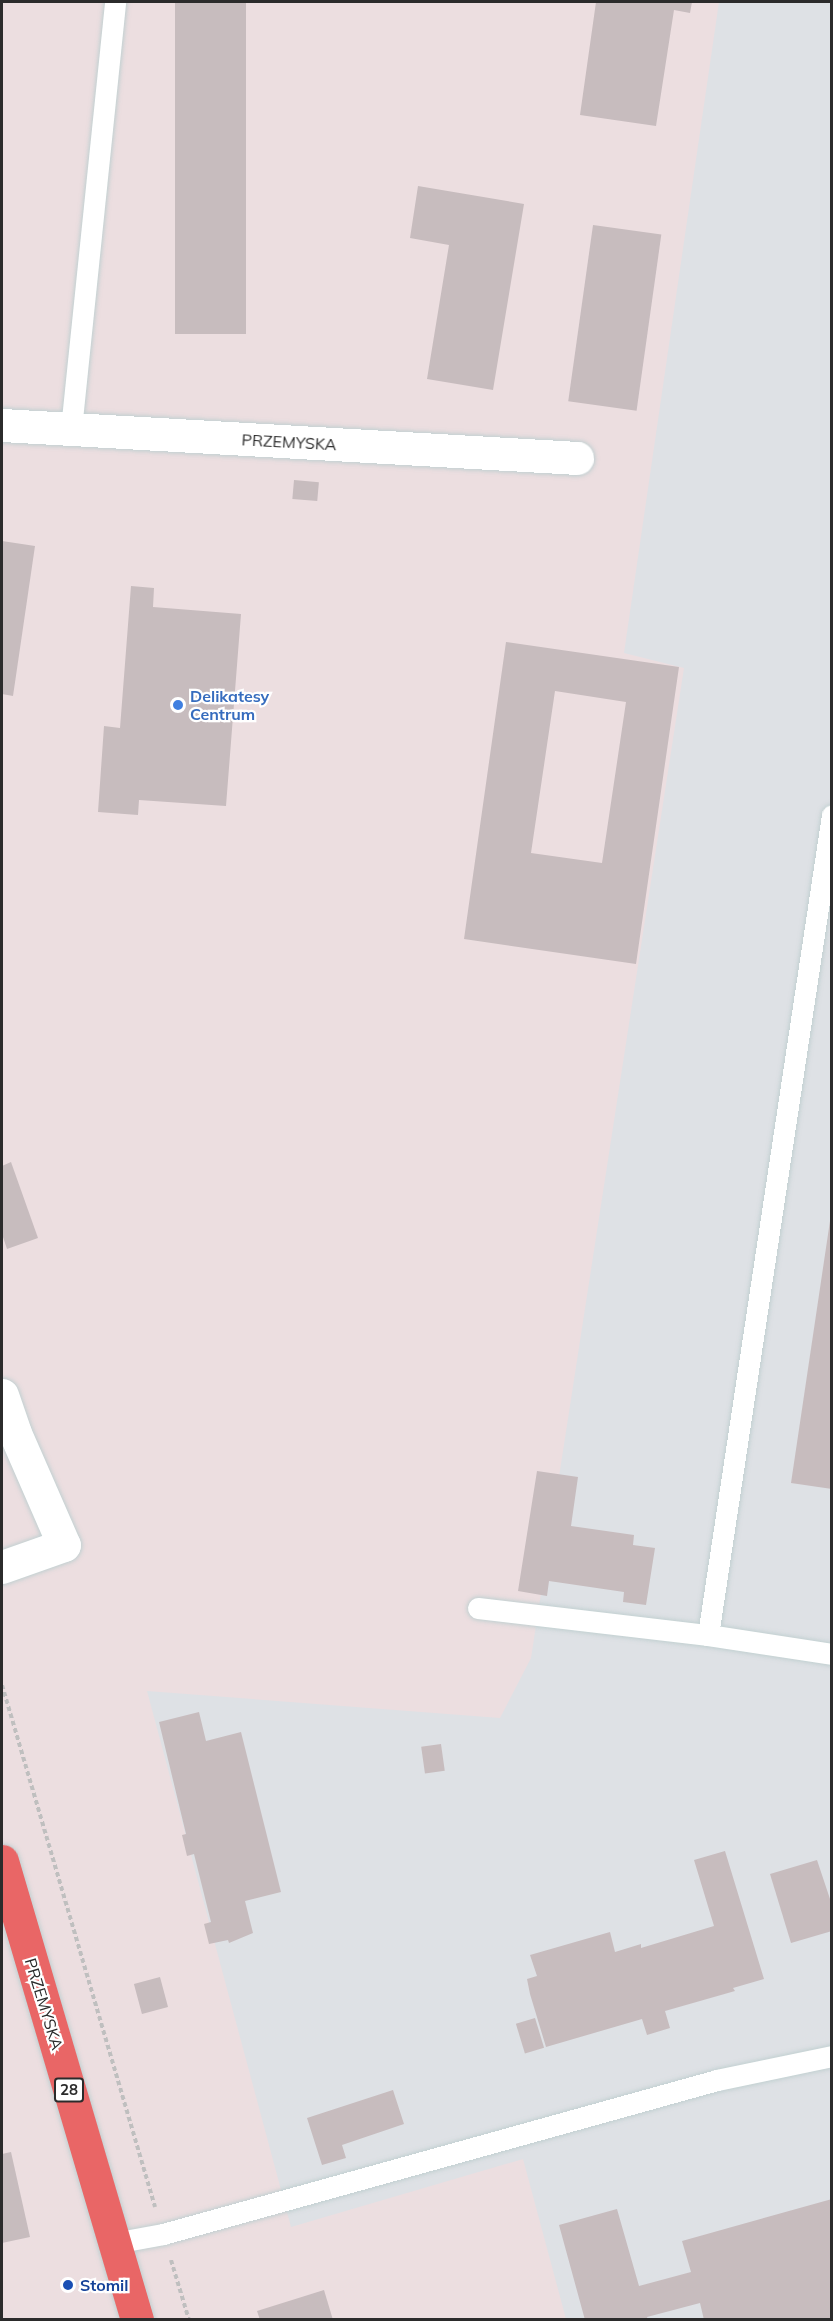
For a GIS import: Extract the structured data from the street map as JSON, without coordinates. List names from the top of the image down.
{
  "streets": {
    "main road": ["PRZEMYSKA", "28"]
  },
  "places": ["Delikatesy Centrum", "Stomil"]
}
